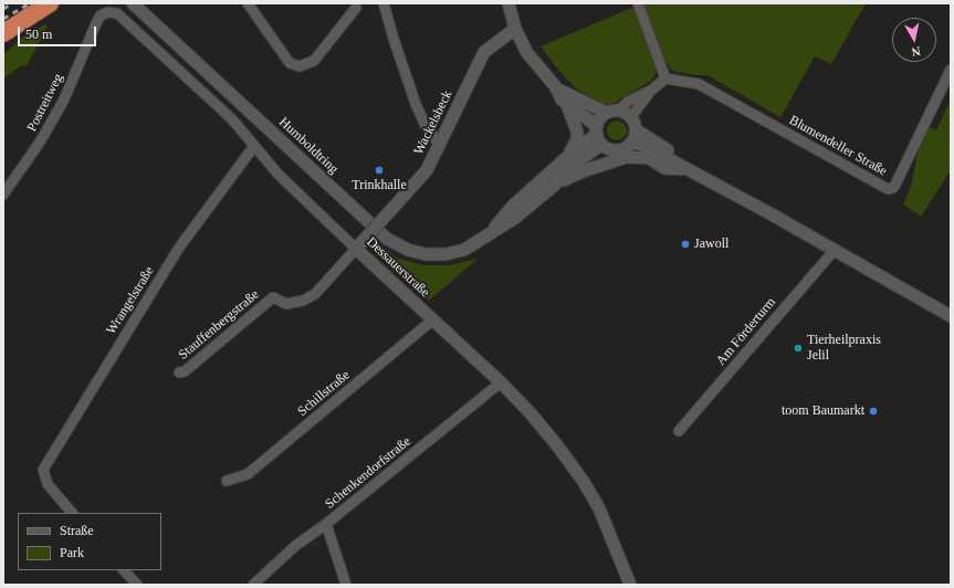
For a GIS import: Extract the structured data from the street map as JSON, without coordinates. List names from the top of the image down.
{
  "streets": {
    "street": [
      "Postreitweg",
      "Wackelsbeck",
      "Humboldtring",
      "Blumendeller Straße",
      "Dessauerstraße",
      "Wrangelstraße",
      "Stauffenbergstraße",
      "Am Förderturm",
      "Schillstraße",
      "Schenkendorfstraße"
    ]
  },
  "crossings": [
    ["Postreitweg", "Dessauerstraße"],
    ["Wackelsbeck", "Dessauerstraße"],
    ["Wackelsbeck", "Stauffenbergstraße"],
    ["Dessauerstraße", "Wrangelstraße"],
    ["Dessauerstraße", "Stauffenbergstraße"],
    ["Dessauerstraße", "Schillstraße"],
    ["Dessauerstraße", "Schenkendorfstraße"]
  ],
  "places": [
    "Trinkhalle",
    "Jawoll",
    "Tierheilpraxis Jelil",
    "toom Baumarkt"
  ],
  "legend": ["Straße", "Park"],
  "scale_bar": "50 m",
  "north": "bottom"
}
